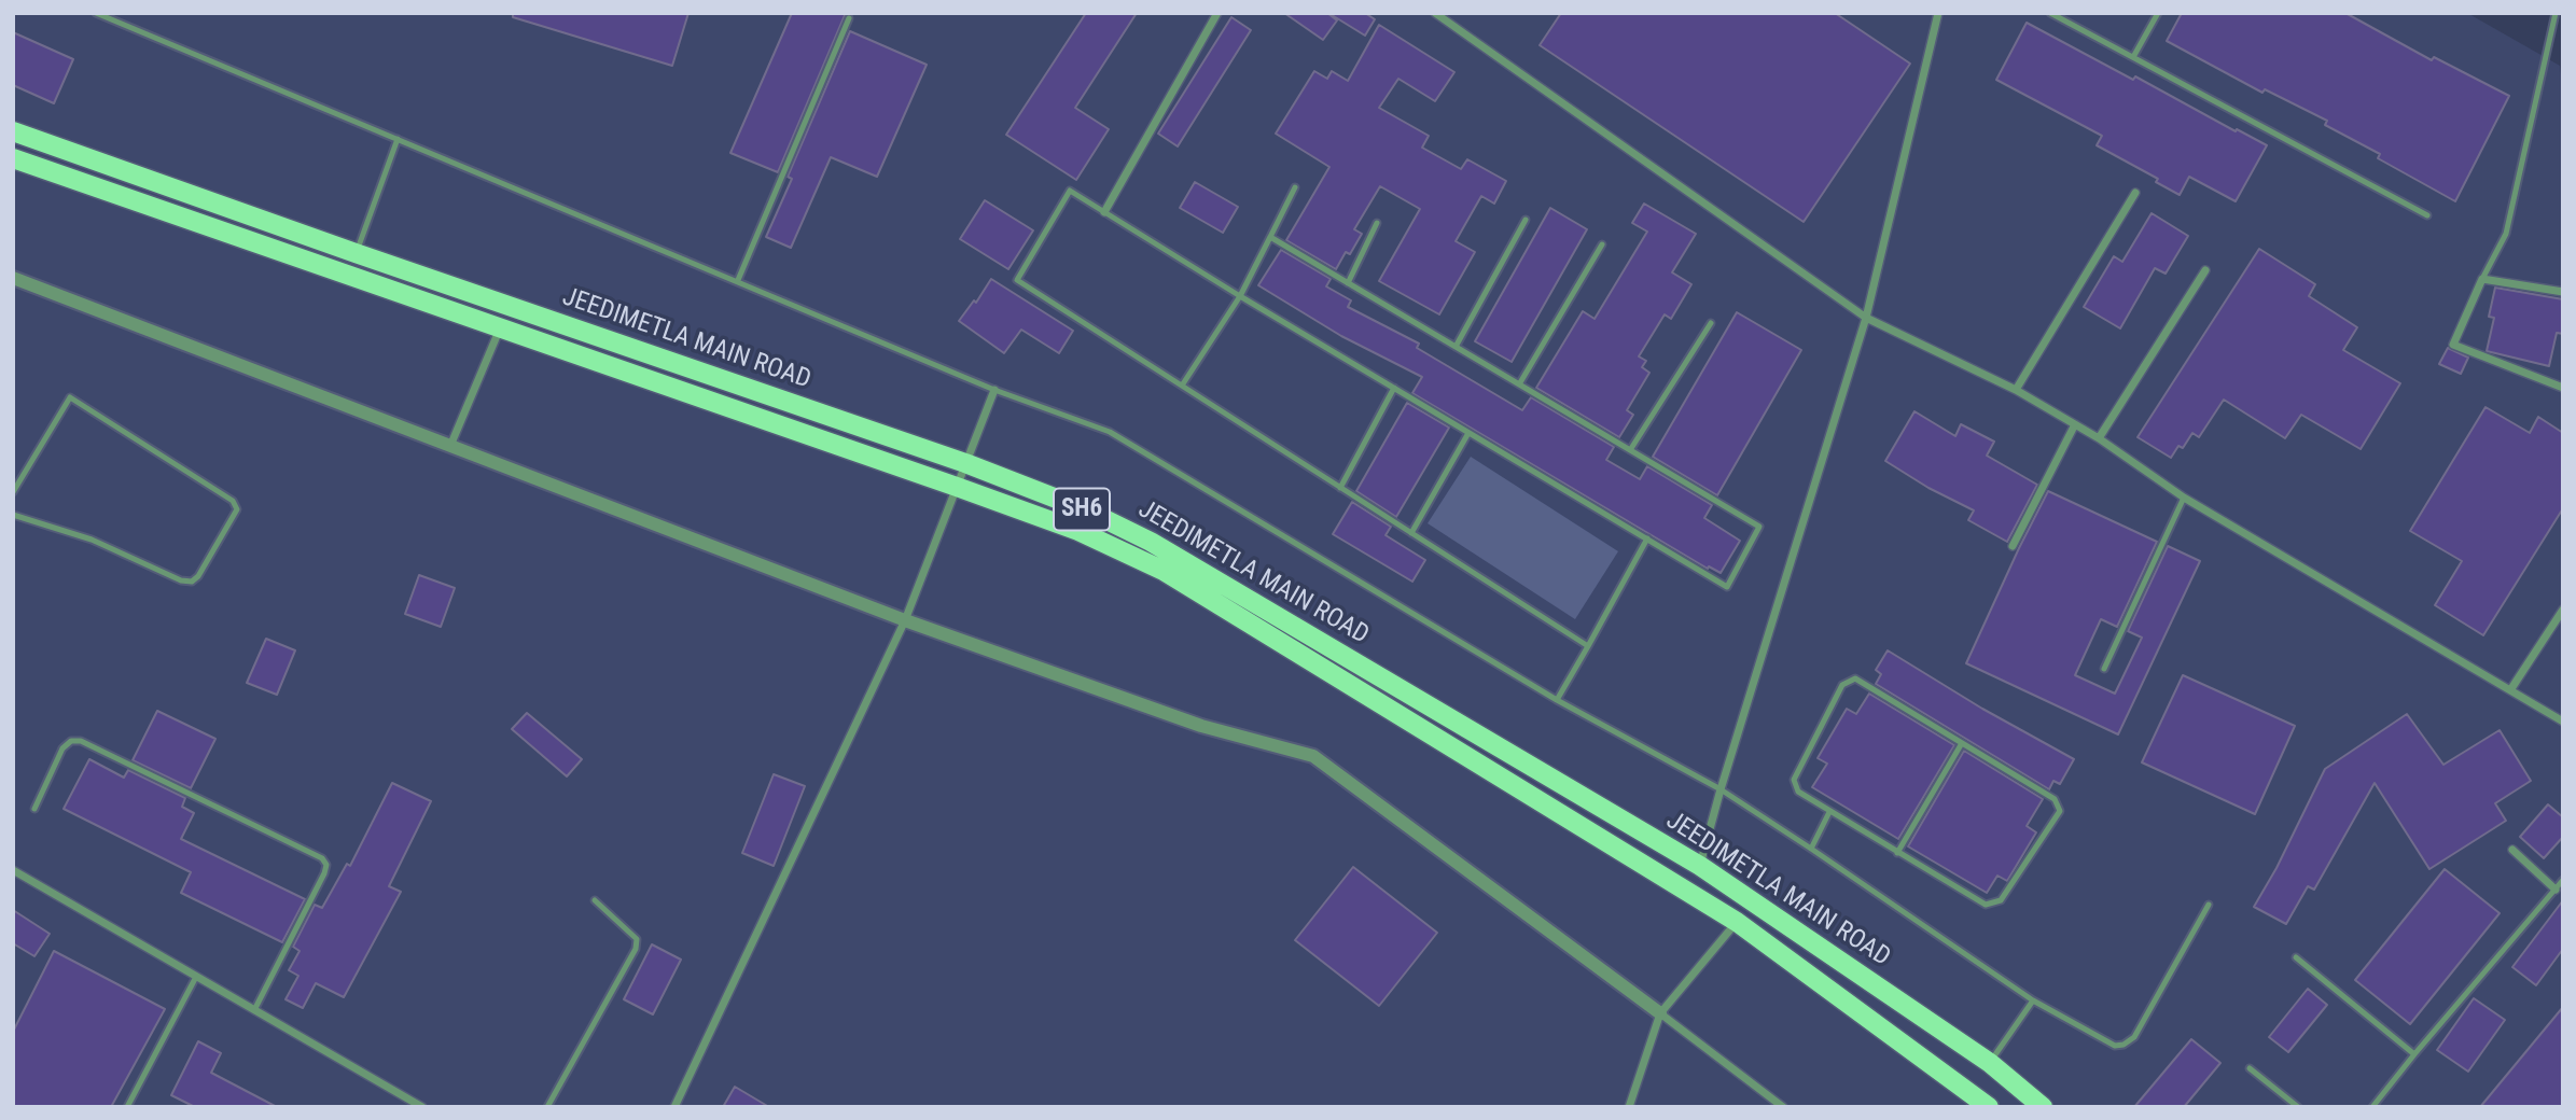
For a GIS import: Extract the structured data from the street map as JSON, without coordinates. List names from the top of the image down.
{
  "streets": {
    "main road": ["JEEDIMETLA MAIN ROAD", "SH6"]
  }
}
